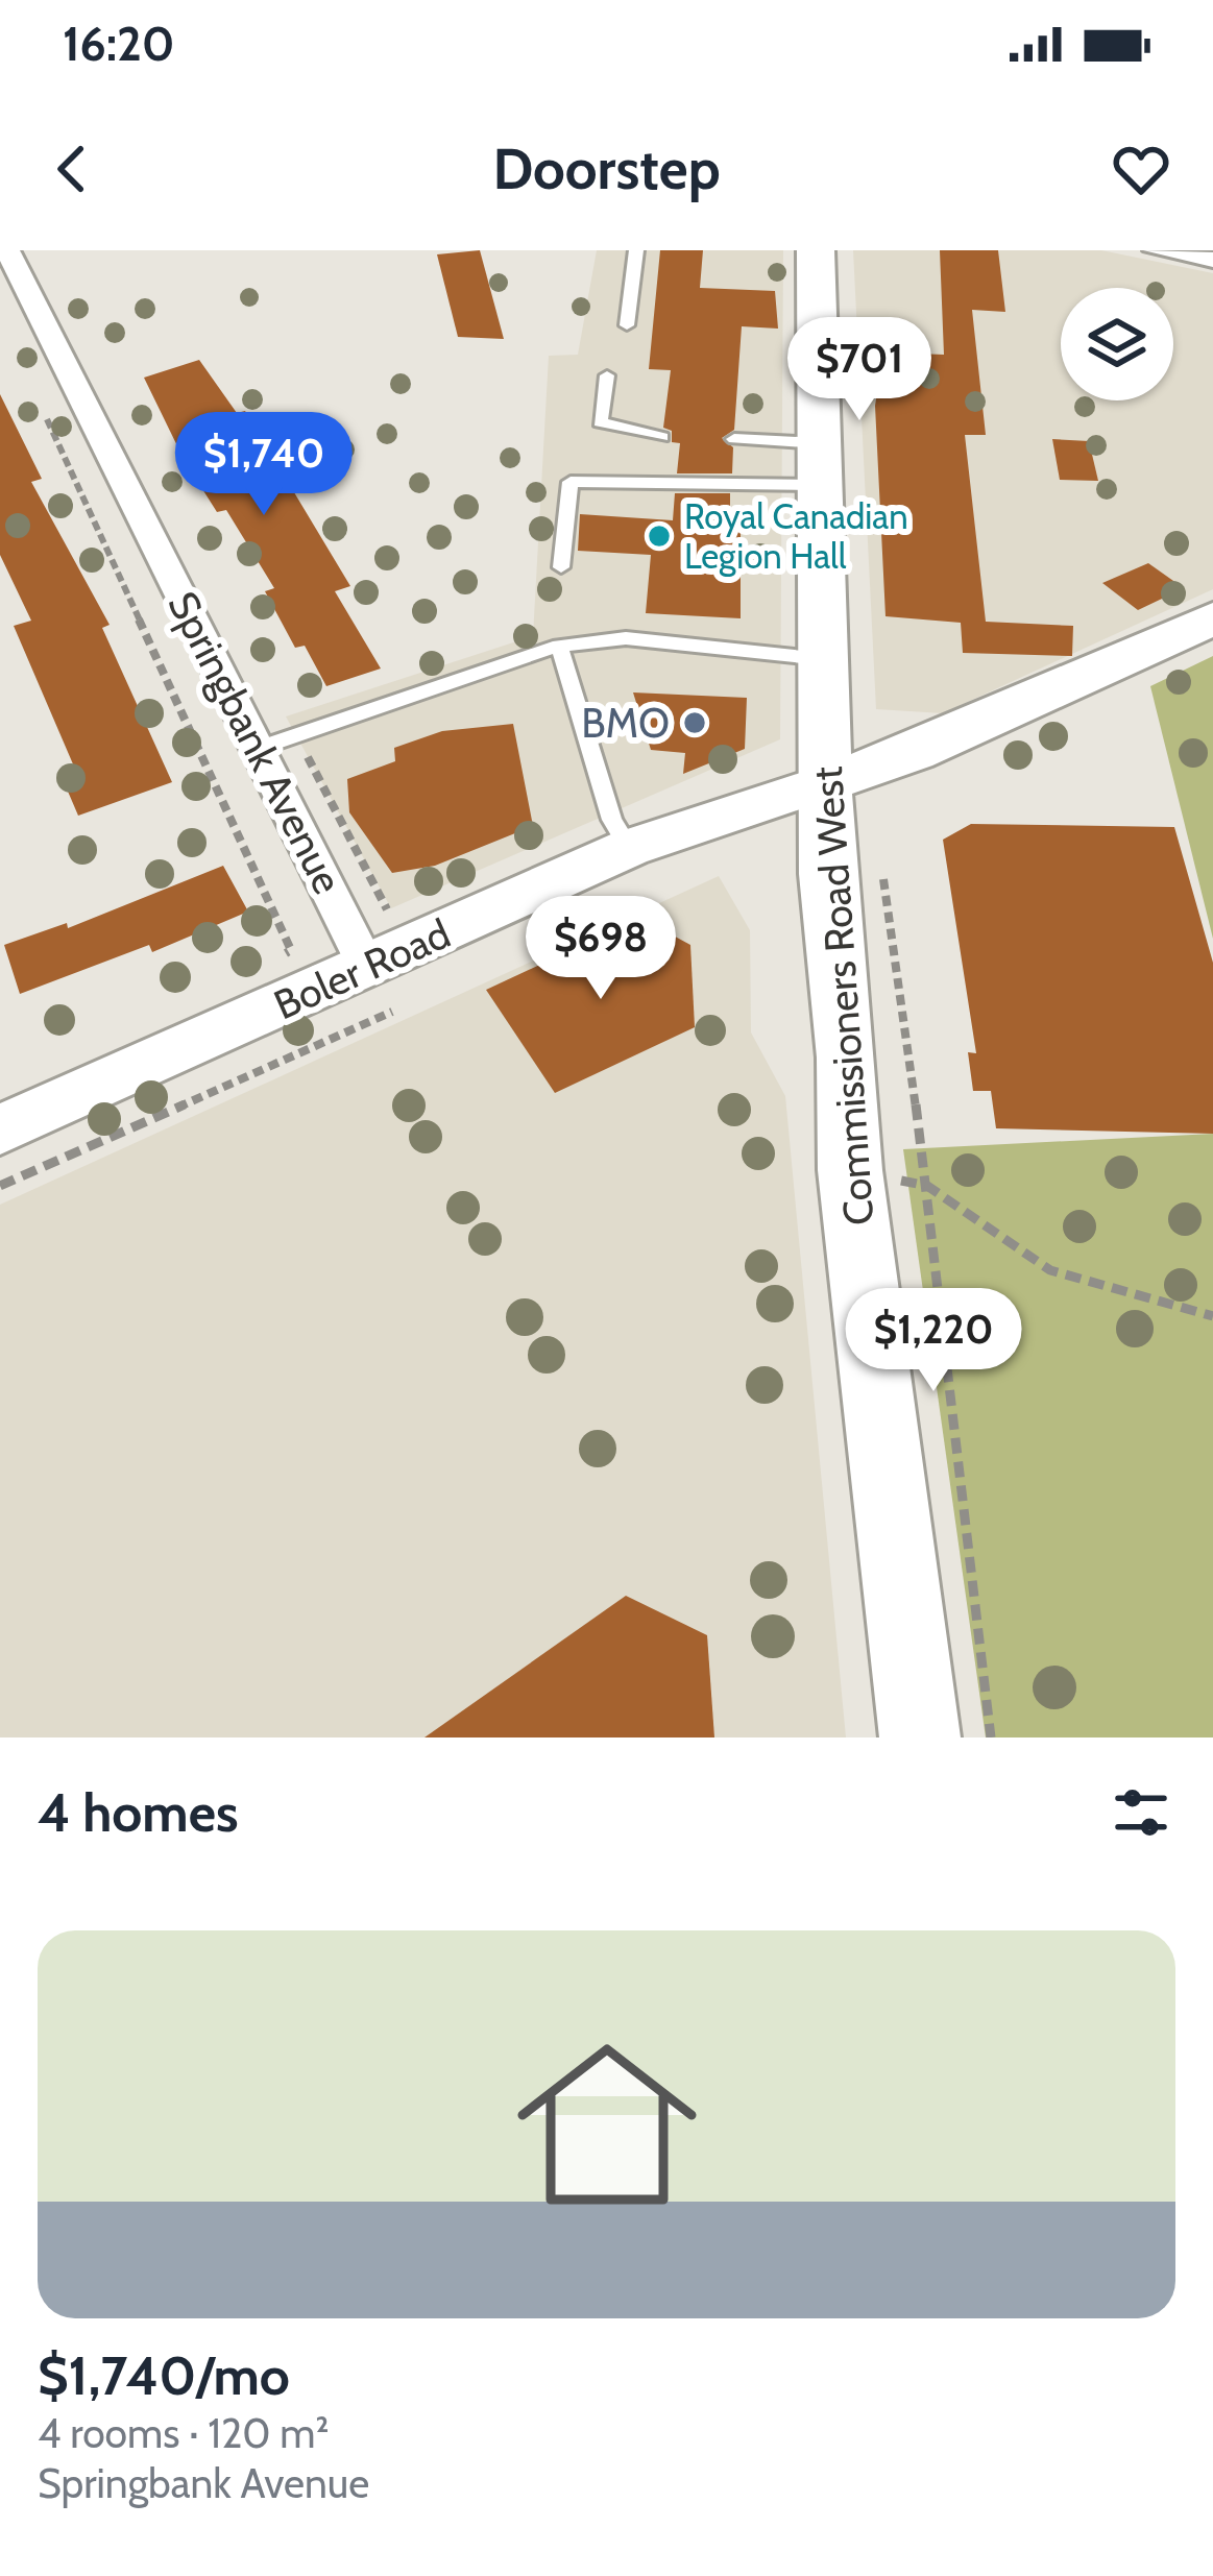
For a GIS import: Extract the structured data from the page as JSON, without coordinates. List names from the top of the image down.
{
  "streets": {
    "main road": ["Boler Road", "Commissioners Road West"],
    "street": ["Springbank Avenue"]
  },
  "crossings": [
    ["Springbank Avenue", "Boler Road"],
    ["Boler Road", "Commissioners Road West"]
  ],
  "places": ["Royal Canadian Legion Hall", "BMO"],
  "page": {
    "status": "16:20",
    "header": "Doorstep",
    "price": [
      "$701",
      "$1,740",
      "$698",
      "$1,220"
    ],
    "heading": "4 homes",
    "list": [
      {
        "name": "$1,740/mo",
        "note": "4 rooms · 120 m² · Springbank Avenue"
      }
    ]
  }
}
